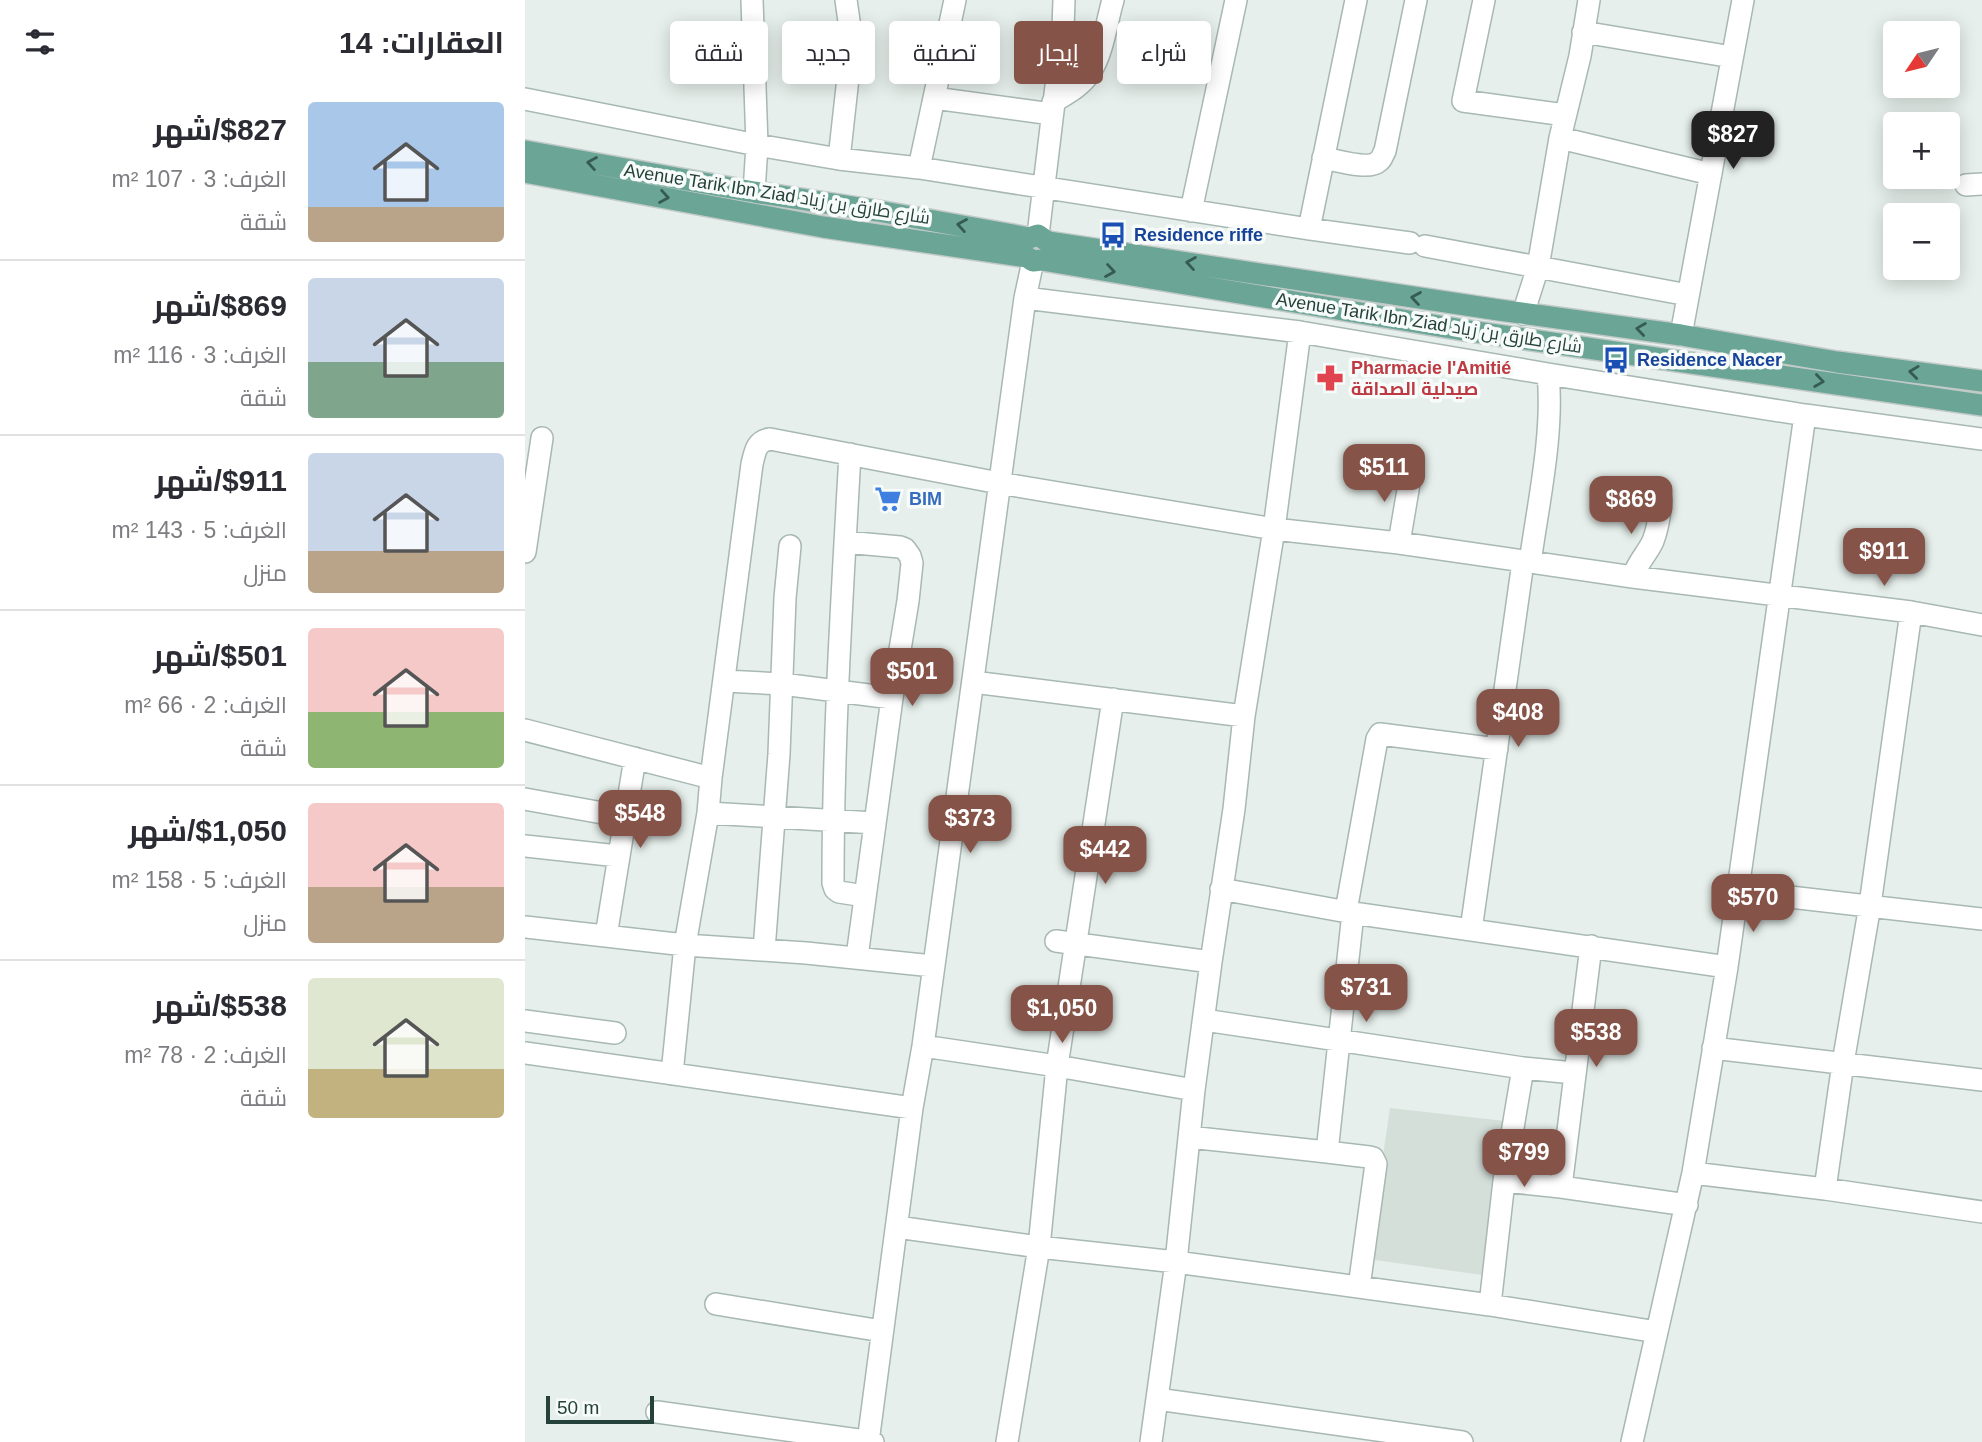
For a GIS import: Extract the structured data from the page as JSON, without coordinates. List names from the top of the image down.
{
  "streets": {
    "main road": ["Avenue Tarik Ibn Ziad شارع طارق بن زياد"]
  },
  "places": {
    "bus stop": ["Residence riffe", "Residence Nacer"],
    "pharmacy": ["Pharmacie l'Amitié صيدلية الصداقة"],
    "supermarket": ["BIM"]
  },
  "scale_bar": "50 m",
  "north": "bottom left",
  "page": {
    "heading": "العقارات: 14",
    "map_buttons": ["+", "−"],
    "chip": [
      "شراء",
      "إيجار",
      "تصفية",
      "جديد",
      "شقة"
    ],
    "list": [
      {
        "name": "$827/شهر",
        "note": "الغرف: 3 · 107 m² · شقة"
      },
      {
        "name": "$869/شهر",
        "note": "الغرف: 3 · 116 m² · شقة"
      },
      {
        "name": "$911/شهر",
        "note": "الغرف: 5 · 143 m² · منزل"
      },
      {
        "name": "$501/شهر",
        "note": "الغرف: 2 · 66 m² · شقة"
      },
      {
        "name": "$1,050/شهر",
        "note": "الغرف: 5 · 158 m² · منزل"
      },
      {
        "name": "$538/شهر",
        "note": "الغرف: 2 · 78 m² · شقة"
      }
    ],
    "price": [
      "$827",
      "$511",
      "$869",
      "$911",
      "$501",
      "$408",
      "$548",
      "$373",
      "$442",
      "$570",
      "$731",
      "$1,050",
      "$538",
      "$799"
    ],
    "scale": "50 m"
  }
}
